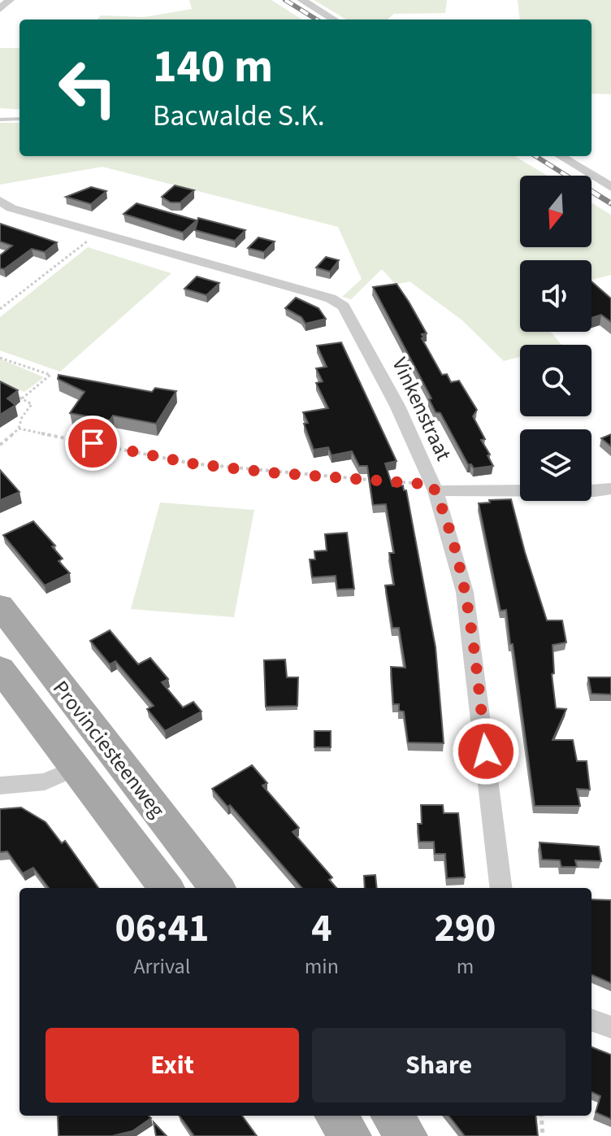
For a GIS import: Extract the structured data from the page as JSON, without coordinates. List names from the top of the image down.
{
  "streets": {
    "main road": ["Provinciesteenweg"],
    "street": ["Vinkenstraat"]
  },
  "north": "bottom",
  "page": {
    "turn": ["140 m", "Bacwalde S.K."],
    "eta": [
      "06:41",
      "Arrival",
      "4",
      "min",
      "290",
      "m"
    ],
    "buttons": ["Exit", "Share"]
  }
}
